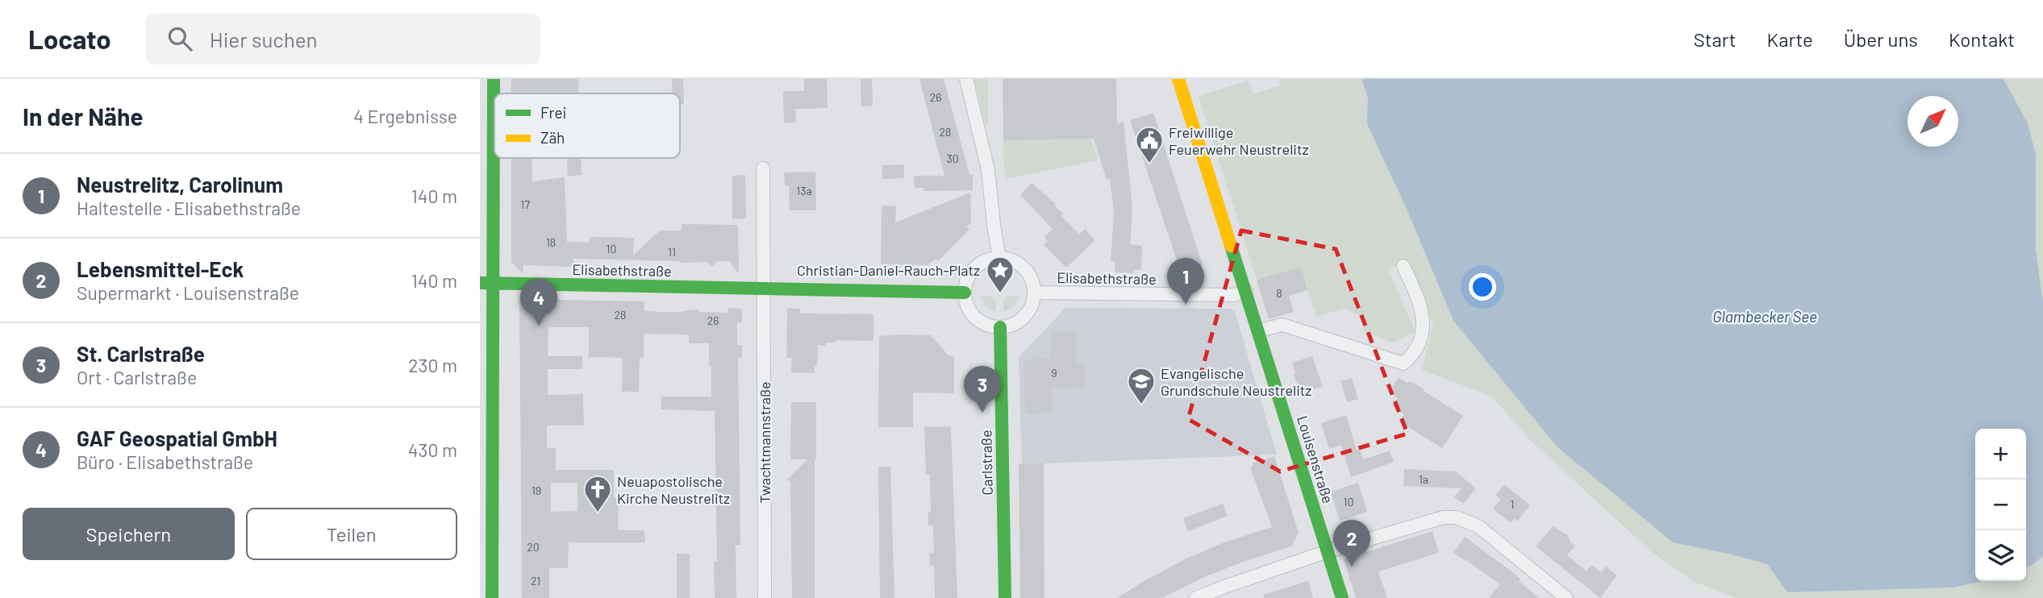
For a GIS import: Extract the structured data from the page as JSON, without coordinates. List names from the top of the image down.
{
  "streets": {
    "street": [
      "Elisabethstraße",
      "Twachtmannstraße",
      "Louisenstraße",
      "Carlstraße"
    ]
  },
  "crossings": [
    ["Elisabethstraße", "Twachtmannstraße"],
    ["Elisabethstraße", "Louisenstraße"],
    ["Elisabethstraße", "Carlstraße"]
  ],
  "water": ["Glambecker See"],
  "places": {
    "public building": ["Freiwillige Feuerwehr Neustrelitz"],
    "place": ["Christian-Daniel-Rauch-Platz"],
    "school or university": ["Evangelische Grundschule Neustrelitz"],
    "church": ["Neuapostolische Kirche Neustrelitz"]
  },
  "house_numbers": [
    "26",
    "28",
    "30",
    "13a",
    "17",
    "18",
    "10",
    "11",
    "8",
    "28",
    "26",
    "9",
    "1a",
    "19",
    "10",
    "1",
    "20",
    "21"
  ],
  "legend": ["Frei", "Zäh"],
  "north": "top right",
  "page": {
    "header": "Locato",
    "search": "Hier suchen",
    "nav": [
      "Start",
      "Karte",
      "Über uns",
      "Kontakt"
    ],
    "heading": ["In der Nähe", "4 Ergebnisse"],
    "list": [
      {
        "mark": "1",
        "name": "Neustrelitz, Carolinum",
        "note": "Haltestelle · Elisabethstraße",
        "value": "140 m"
      },
      {
        "mark": "2",
        "name": "Lebensmittel-Eck",
        "note": "Supermarkt · Louisenstraße",
        "value": "140 m"
      },
      {
        "mark": "3",
        "name": "St. Carlstraße",
        "note": "Ort · Carlstraße",
        "value": "230 m"
      },
      {
        "mark": "4",
        "name": "GAF Geospatial GmbH",
        "note": "Büro · Elisabethstraße",
        "value": "430 m"
      }
    ],
    "pins": [
      "1",
      "4",
      "3",
      "2"
    ],
    "map_buttons": ["+", "−"],
    "buttons": ["Speichern", "Teilen"]
  }
}
